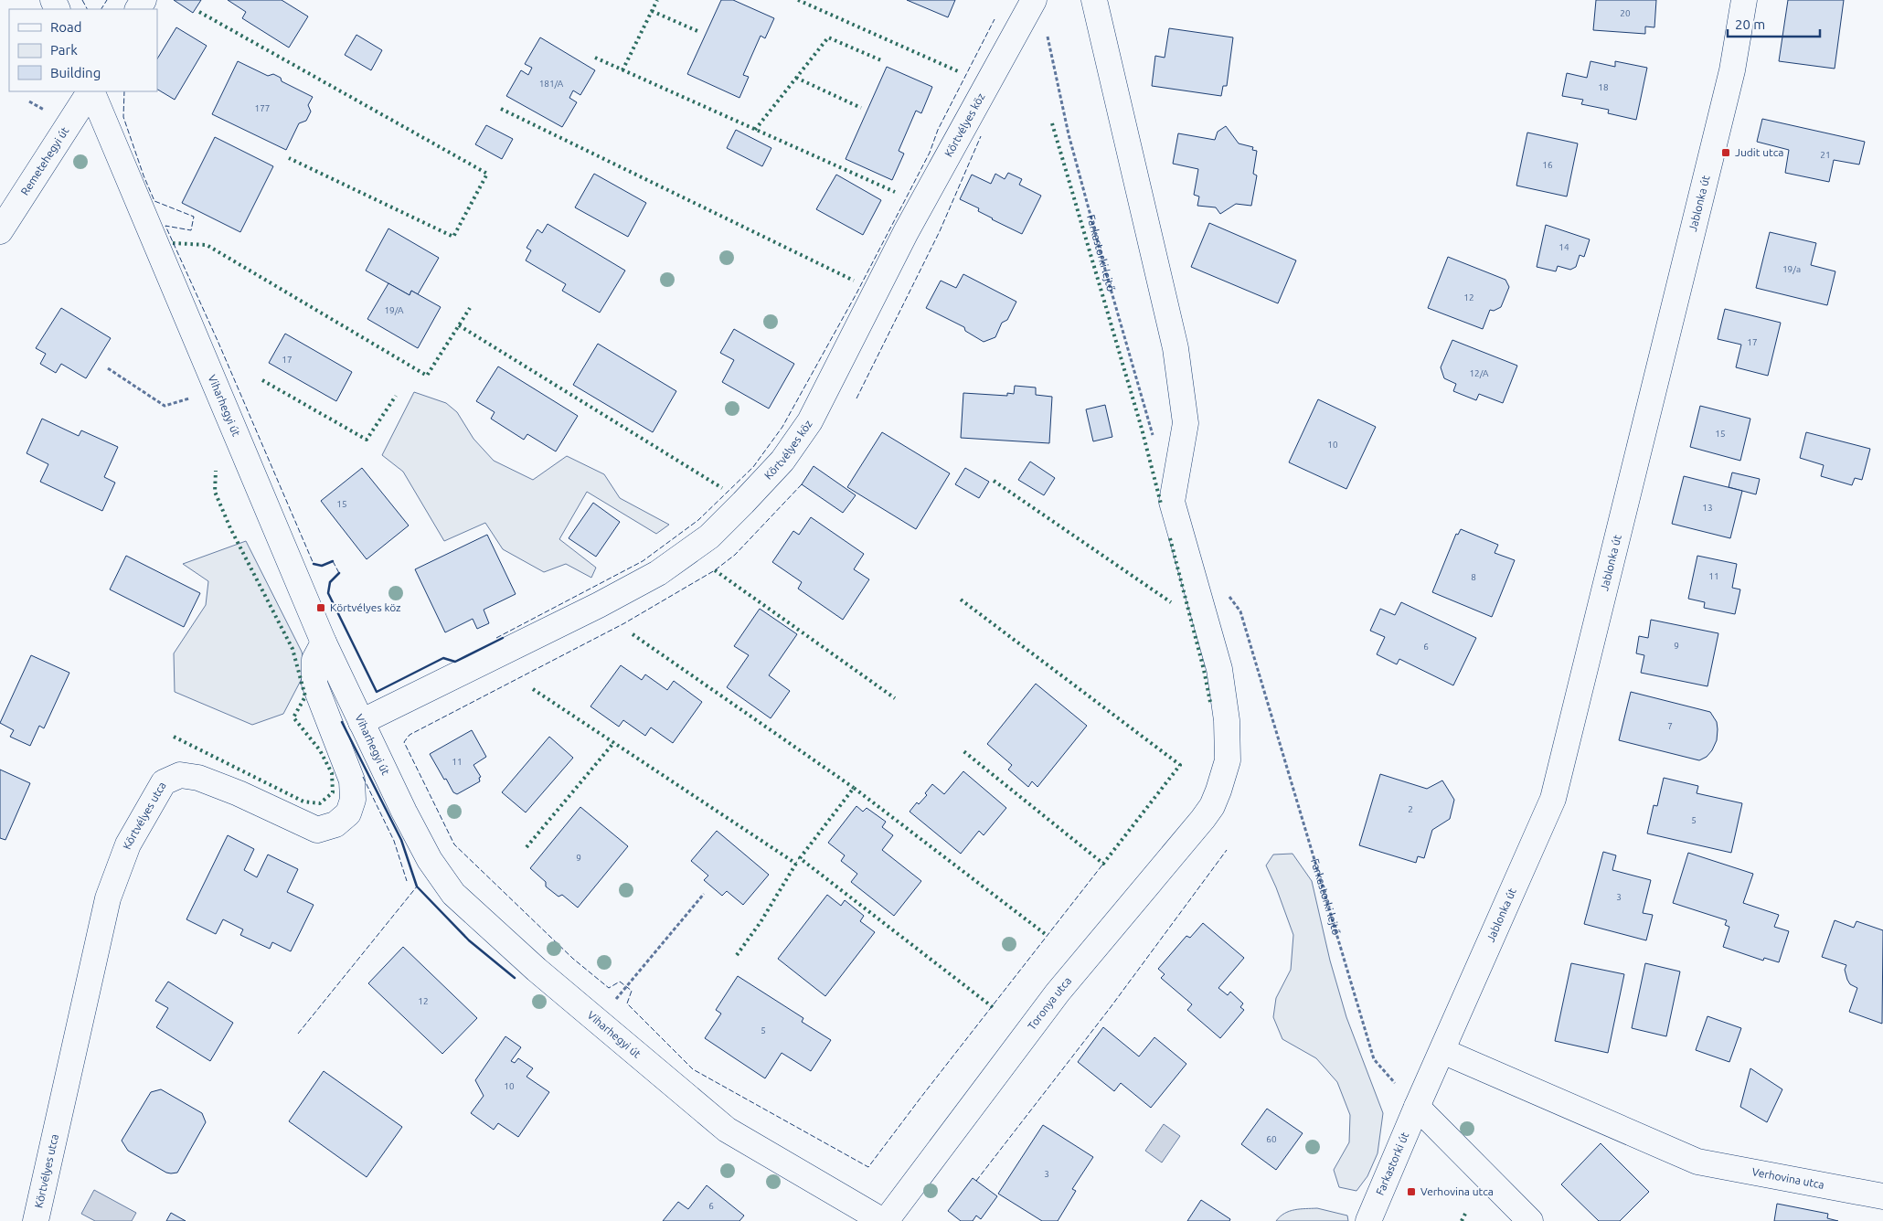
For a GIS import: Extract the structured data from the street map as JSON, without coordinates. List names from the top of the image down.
{
  "streets": {
    "street": [
      "Körtvélyes köz",
      "Remetehegyi út",
      "Jablonka út",
      "Viharhegyi út",
      "Körtvélyes utca",
      "Toronya utca",
      "Farkastorki út",
      "Verhovina utca"
    ],
    "path": ["Farkastorki lejtő"]
  },
  "crossings": [
    ["Körtvélyes köz", "Viharhegyi út"],
    ["Jablonka út", "Farkastorki lejtő"],
    ["Jablonka út", "Farkastorki út"],
    ["Jablonka út", "Verhovina utca"],
    ["Farkastorki lejtő", "Farkastorki út"],
    ["Viharhegyi út", "Körtvélyes utca"],
    ["Viharhegyi út", "Toronya utca"]
  ],
  "places": {
    "transit": ["Judit utca", "Körtvélyes köz", "Verhovina utca"]
  },
  "house_numbers": [
    "20",
    "181/A",
    "18",
    "177",
    "21",
    "16",
    "14",
    "19/a",
    "12",
    "19/A",
    "17",
    "17",
    "12/A",
    "15",
    "10",
    "15",
    "13",
    "11",
    "8",
    "9",
    "6",
    "7",
    "11",
    "2",
    "5",
    "9",
    "3",
    "12",
    "5",
    "10",
    "60",
    "3",
    "6"
  ],
  "legend": ["Road", "Park", "Building"],
  "scale_bar": "20 m"
}
